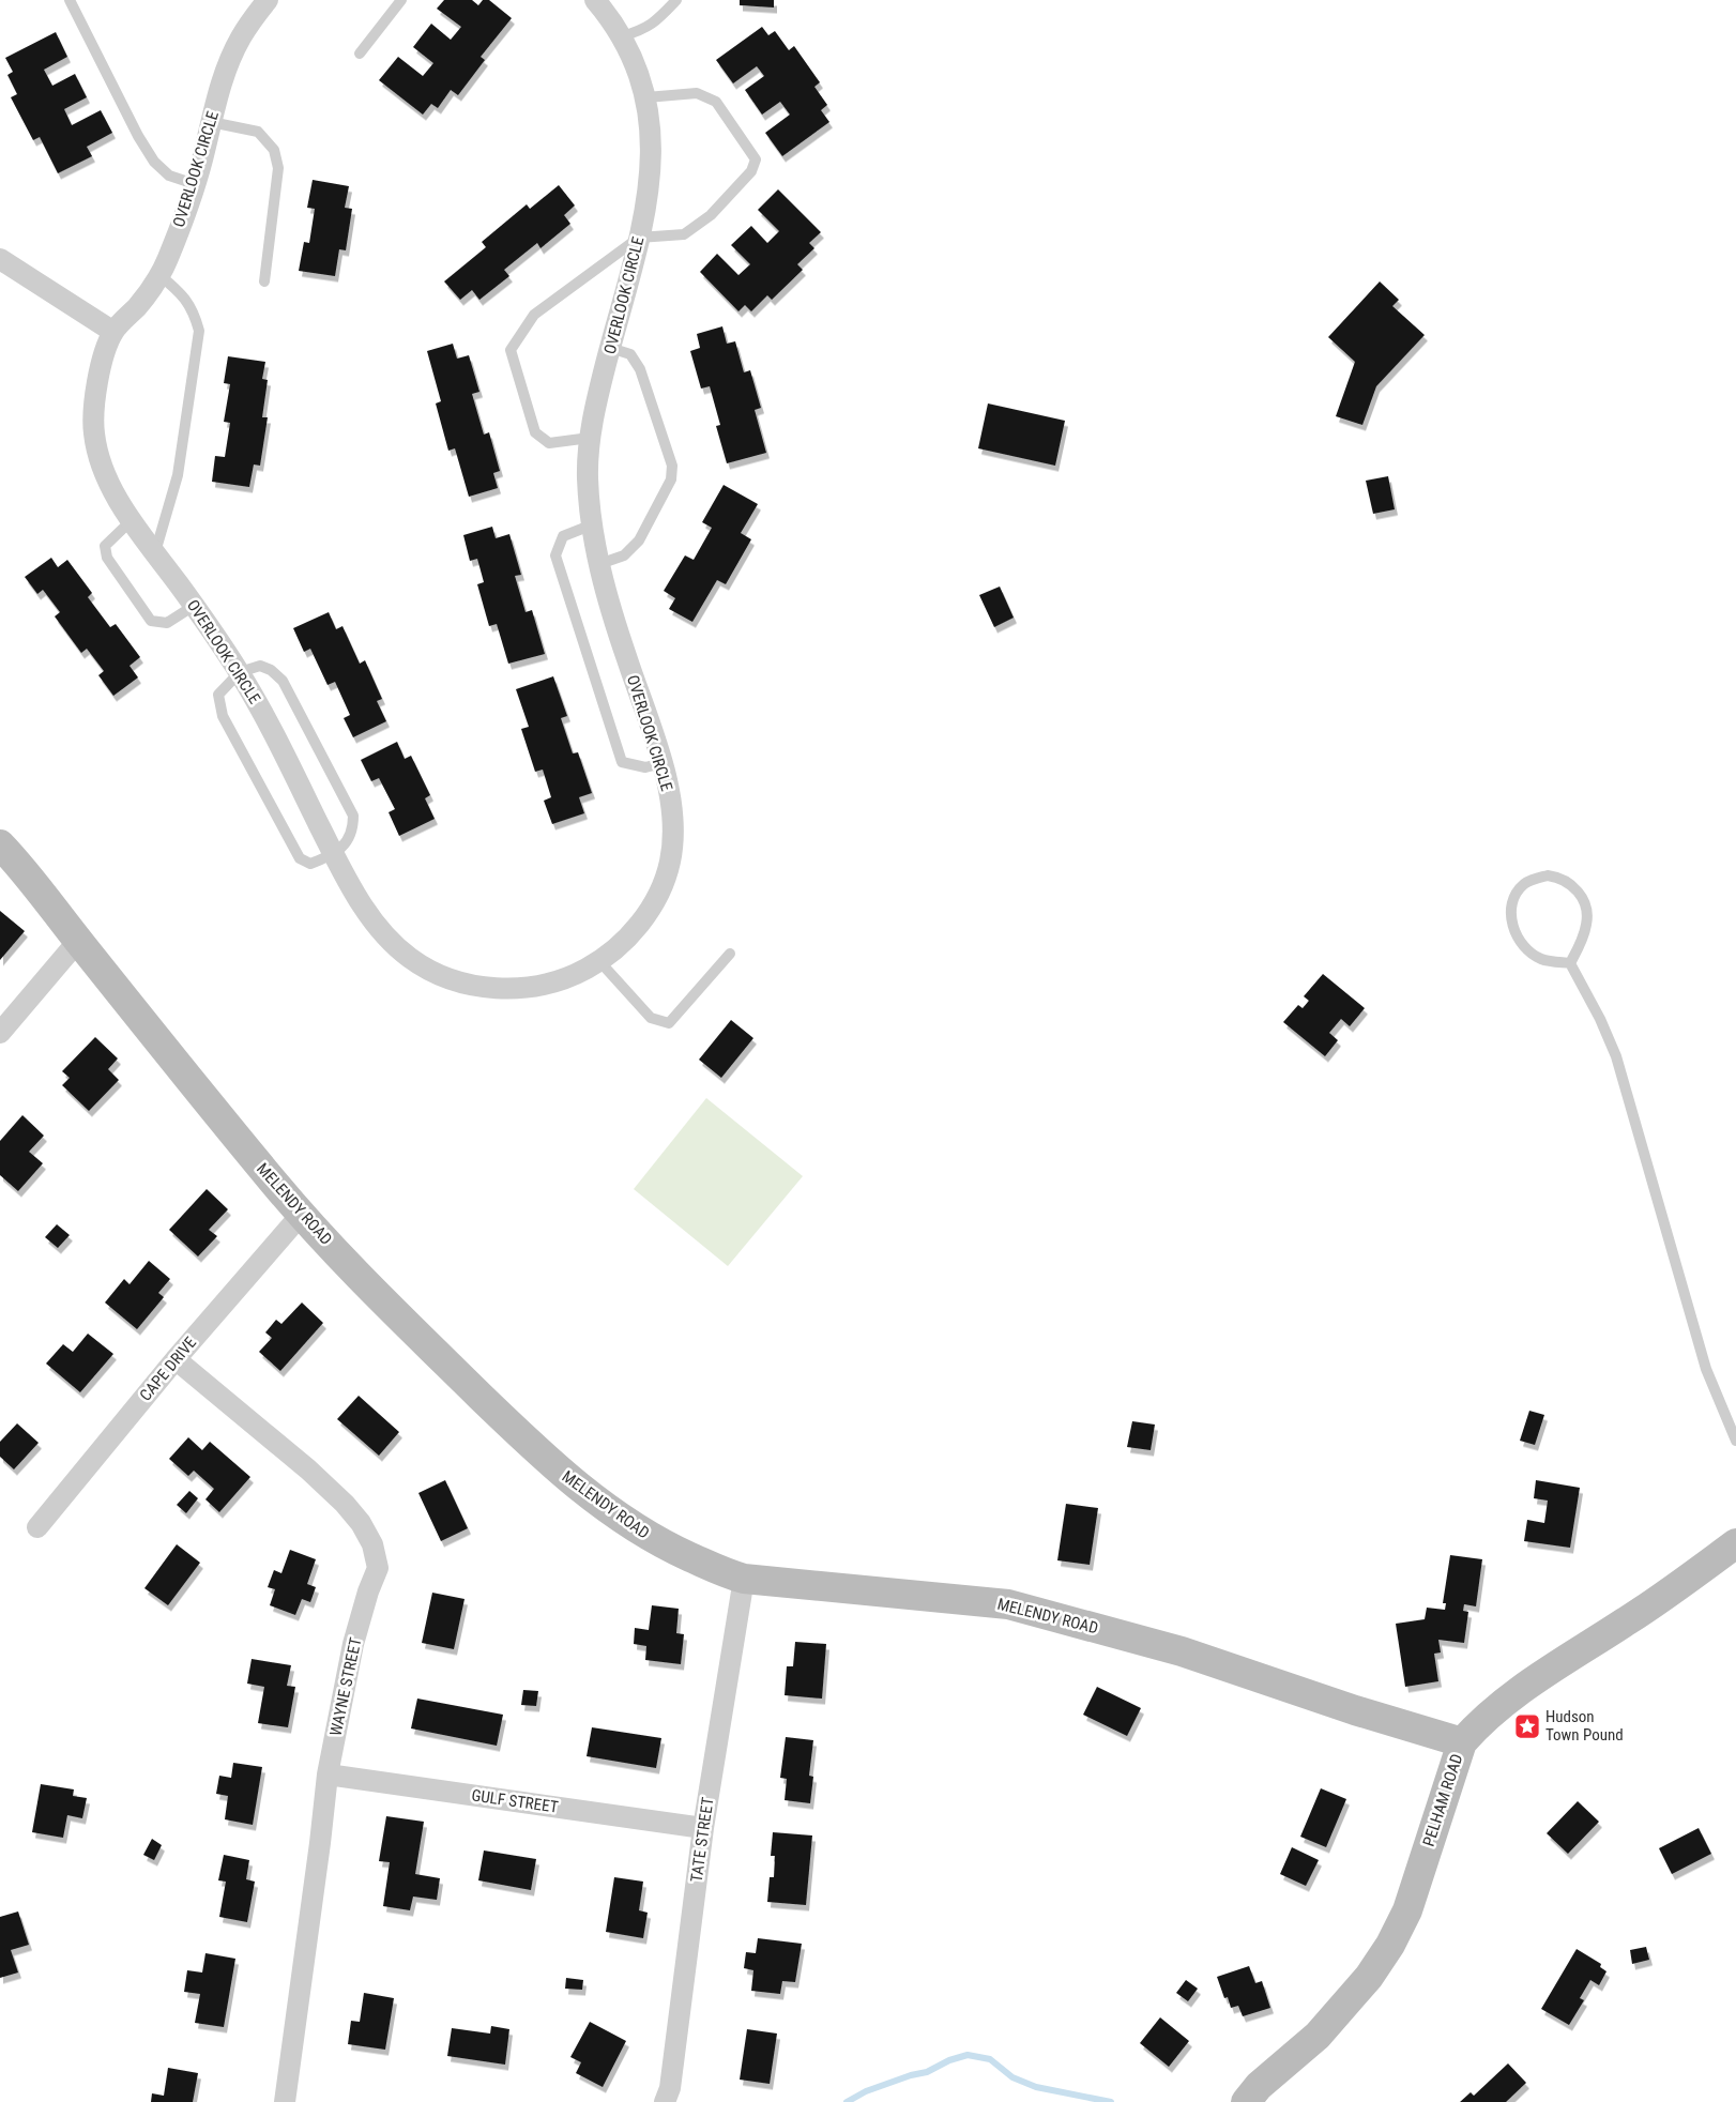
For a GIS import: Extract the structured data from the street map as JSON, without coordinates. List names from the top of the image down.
{
  "streets": {
    "street": [
      "OVERLOOK CIRCLE",
      "MELENDY ROAD",
      "CAPE DRIVE",
      "WAYNE STREET",
      "PELHAM ROAD",
      "GULF STREET",
      "TATE STREET"
    ]
  },
  "crossings": [
    ["MELENDY ROAD", "CAPE DRIVE"],
    ["MELENDY ROAD", "PELHAM ROAD"],
    ["MELENDY ROAD", "TATE STREET"],
    ["CAPE DRIVE", "WAYNE STREET"],
    ["WAYNE STREET", "GULF STREET"],
    ["GULF STREET", "TATE STREET"]
  ],
  "places": {
    "place": ["Hudson Town Pound"]
  }
}
